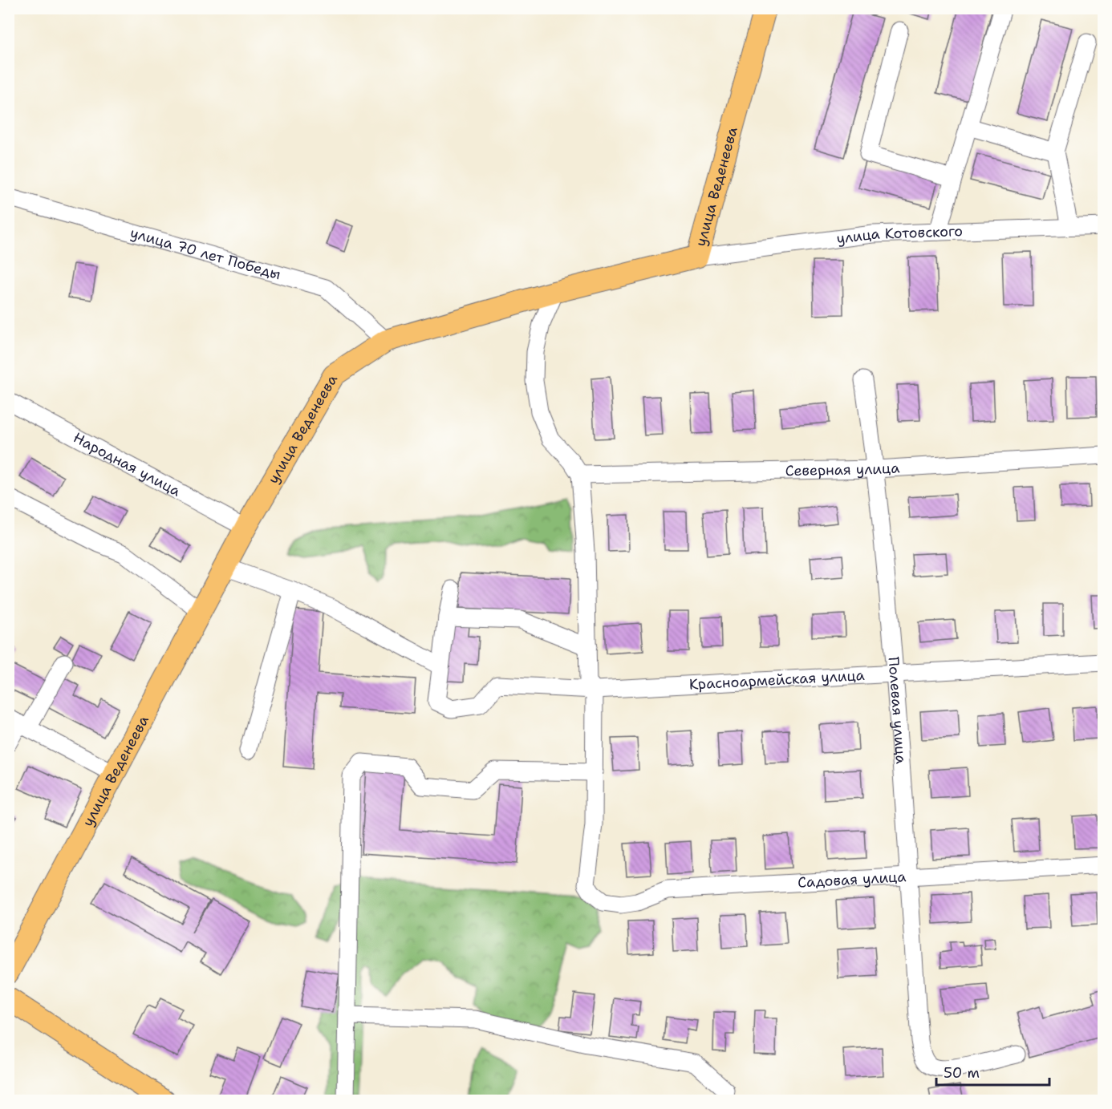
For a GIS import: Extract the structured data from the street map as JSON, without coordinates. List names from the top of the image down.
{
  "streets": {
    "main road": ["улица Веденеева"],
    "street": [
      "улица Котовского",
      "улица 70 лет Победы",
      "Народная улица",
      "Северная улица",
      "Красноармейская улица",
      "Полевая улица",
      "Садовая улица"
    ]
  },
  "crossings": [
    ["улица Веденеева", "улица Котовского"],
    ["улица Веденеева", "улица 70 лет Победы"],
    ["улица Веденеева", "Народная улица"],
    ["Северная улица", "Полевая улица"],
    ["Красноармейская улица", "Полевая улица"],
    ["Полевая улица", "Садовая улица"]
  ],
  "scale_bar": "50 m"
}
